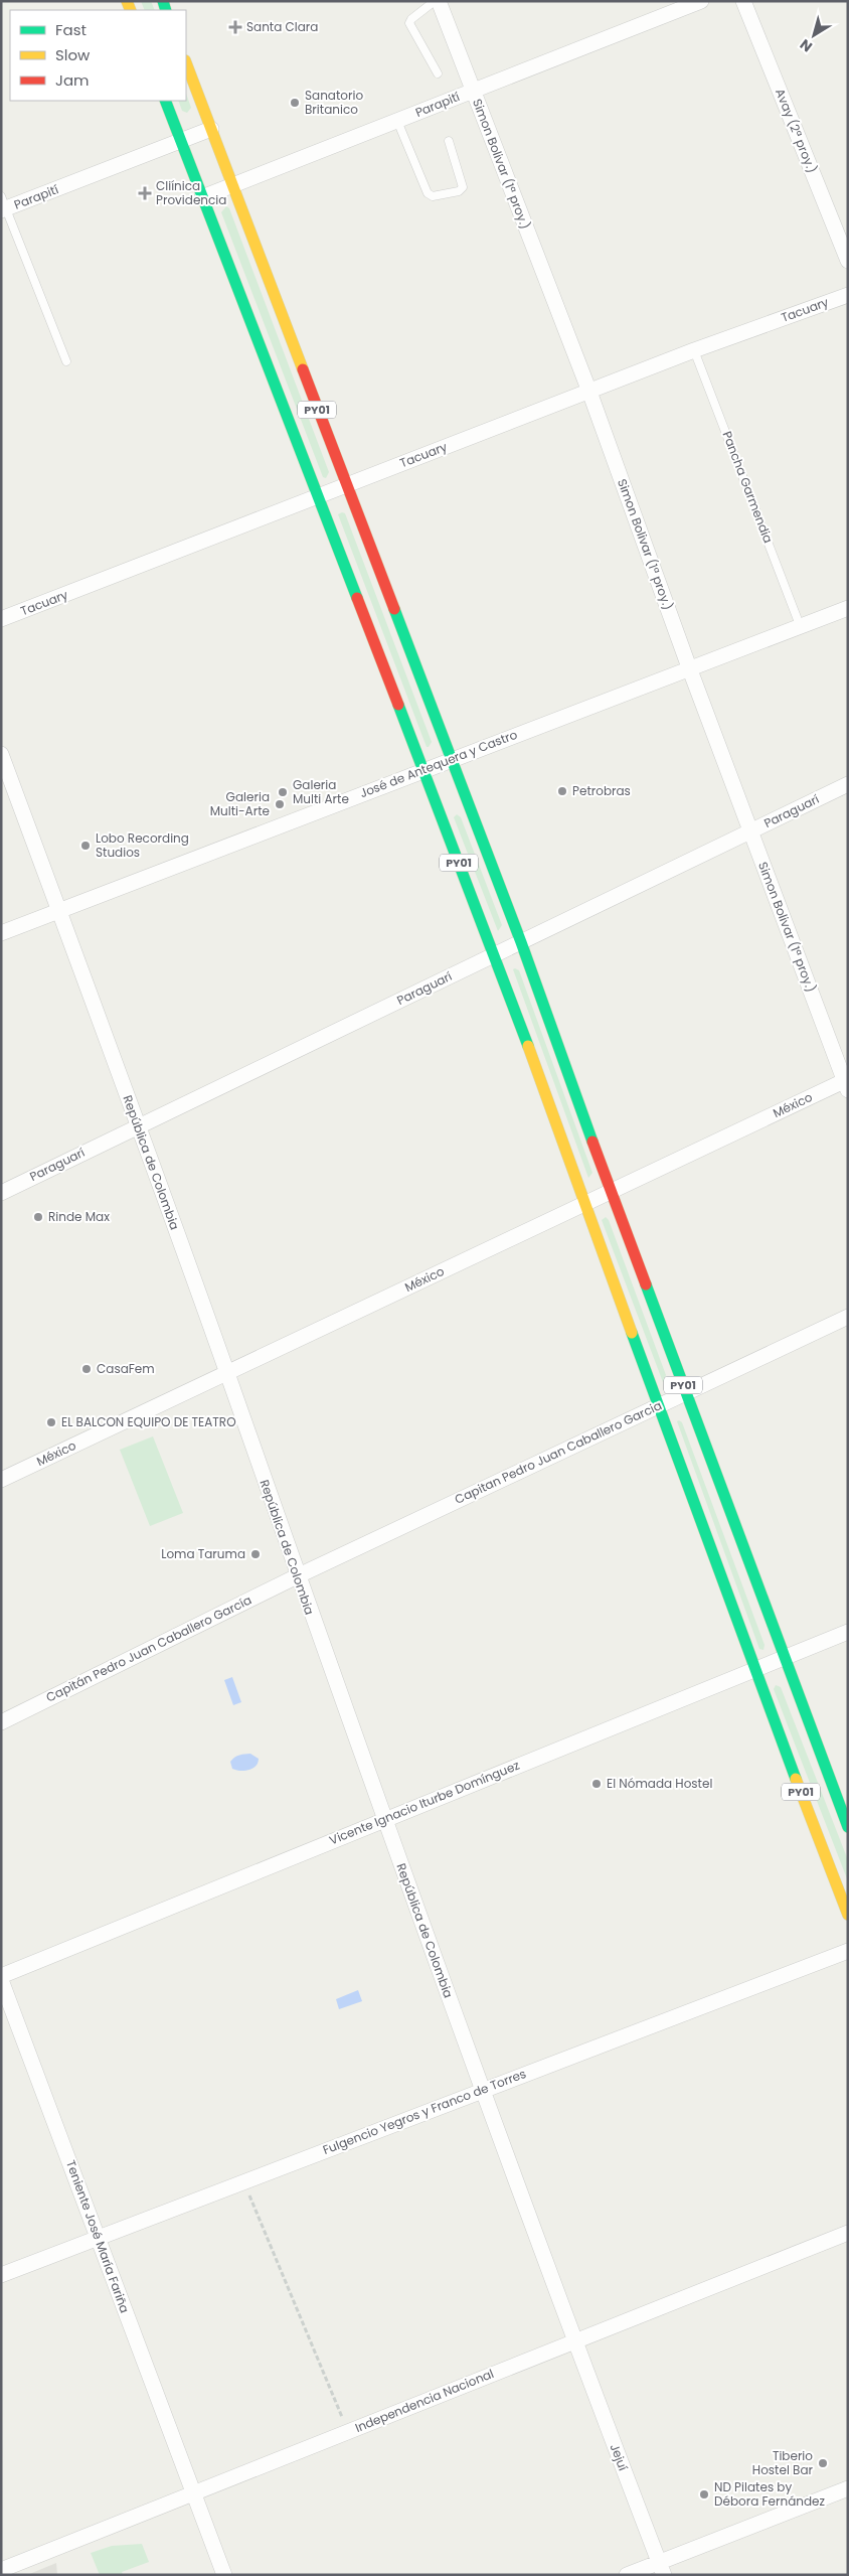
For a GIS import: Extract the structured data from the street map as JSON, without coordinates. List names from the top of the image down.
{
  "streets": {
    "main road": ["PY01"],
    "street": [
      "Parapití",
      "Avay (2ª proy.)",
      "Simon Bolivar (1ª proy.)",
      "Tacuary",
      "José de Antequera y Castro",
      "Paraguarí",
      "México",
      "República de Colombia",
      "Capitan Pedro Juan Caballero Garcia",
      "Capitán Pedro Juan Caballero García",
      "Vicente Ignacio Iturbe Domínguez",
      "Fulgencio Yegros y Franco de Torres",
      "Teniente José María Fariña",
      "Independencia Nacional",
      "Jejuí"
    ],
    "lane": ["Pancha Garmendia"]
  },
  "crossings": [
    ["Parapití", "Simon Bolivar (1ª proy.)"],
    ["Parapití", "PY01"],
    ["Simon Bolivar (1ª proy.)", "Tacuary"],
    ["Simon Bolivar (1ª proy.)", "José de Antequera y Castro"],
    ["Simon Bolivar (1ª proy.)", "Paraguarí"],
    ["Simon Bolivar (1ª proy.)", "México"],
    ["Tacuary", "PY01"],
    ["Tacuary", "Pancha Garmendia"],
    ["PY01", "José de Antequera y Castro"],
    ["PY01", "Paraguarí"],
    ["PY01", "México"],
    ["PY01", "Capitan Pedro Juan Caballero Garcia"],
    ["PY01", "Vicente Ignacio Iturbe Domínguez"],
    ["Pancha Garmendia", "José de Antequera y Castro"],
    ["José de Antequera y Castro", "República de Colombia"],
    ["Paraguarí", "República de Colombia"],
    ["México", "República de Colombia"],
    ["República de Colombia", "Capitan Pedro Juan Caballero Garcia"],
    ["República de Colombia", "Capitán Pedro Juan Caballero García"],
    ["República de Colombia", "Vicente Ignacio Iturbe Domínguez"],
    ["República de Colombia", "Fulgencio Yegros y Franco de Torres"],
    ["República de Colombia", "Independencia Nacional"],
    ["República de Colombia", "Jejuí"],
    ["Capitan Pedro Juan Caballero Garcia", "Capitán Pedro Juan Caballero García"],
    ["Fulgencio Yegros y Franco de Torres", "Teniente José María Fariña"],
    ["Teniente José María Fariña", "Independencia Nacional"],
    ["Independencia Nacional", "Jejuí"]
  ],
  "places": {
    "health": ["Santa Clara", "Cliínica Providencia"],
    "other": [
      "Sanatorio Britanico",
      "Petrobras",
      "Galeria Multi Arte",
      "Galeria Multi-Arte",
      "Lobo Recording Studios",
      "Rinde Max",
      "CasaFem",
      "EL BALCON EQUIPO DE TEATRO",
      "Loma Taruma",
      "El Nómada Hostel",
      "Tiberio Hostel Bar",
      "ND Pilates by Débora Fernández"
    ]
  },
  "legend": ["Fast", "Slow", "Jam"],
  "north": "bottom left"
}
